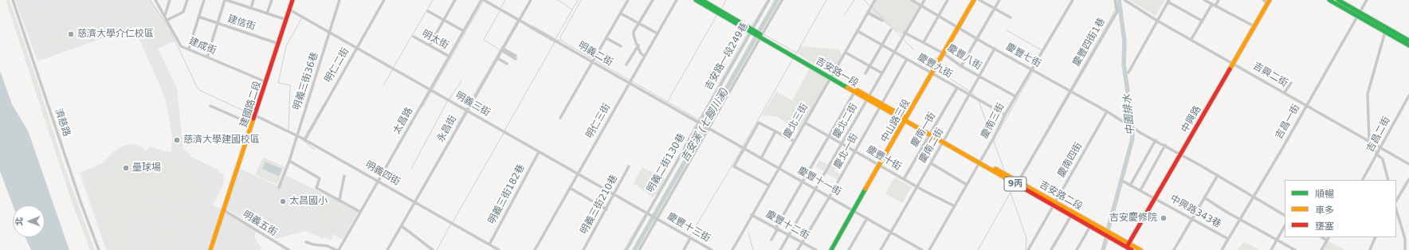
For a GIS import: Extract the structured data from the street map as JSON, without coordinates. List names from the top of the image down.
{
  "streets": {
    "street": [
      "建信街",
      "明太街",
      "慶豐四街1巷",
      "建成街",
      "明義二街",
      "慶豐七街",
      "吉安路一段249巷",
      "慶豐八街",
      "明仁二街",
      "慶豐九街",
      "吉安路一段",
      "吉興二街",
      "明義三街36巷",
      "建國路二段",
      "明義三街",
      "中興路",
      "太昌路",
      "明仁三街",
      "慶北三街",
      "慶北二街",
      "中山路三段",
      "慶南三街",
      "吉昌一街",
      "濟慈路",
      "永昌街",
      "慶南一街",
      "吉昌二街",
      "慶南二街",
      "慶北一街",
      "慶豐十街",
      "慶南四街",
      "明義二街130巷",
      "明義四街",
      "慶豐十一街",
      "9丙",
      "明義三街182巷",
      "吉安路二段",
      "明義三街210巷",
      "中興路343巷",
      "明義五街",
      "慶豐十二街",
      "慶豐十三街"
    ]
  },
  "crossings": [
    ["建信街", "建國路二段"],
    ["明太街", "太昌路"],
    ["慶豐四街1巷", "慶豐七街"],
    ["慶豐四街1巷", "吉安路二段"],
    ["建成街", "建國路二段"],
    ["明義二街", "吉安路一段249巷"],
    ["明義二街", "太昌路"],
    ["明義二街", "明仁三街"],
    ["明義二街", "永昌街"],
    ["明義二街", "明義二街130巷"],
    ["明義二街", "慶豐十一街"],
    ["慶豐七街", "中興路"],
    ["慶豐七街", "慶北二街"],
    ["慶豐七街", "中山路三段"],
    ["慶豐七街", "慶南三街"],
    ["慶豐七街", "吉昌一街"],
    ["慶豐七街", "慶南二街"],
    ["慶豐七街", "慶南四街"],
    ["吉安路一段249巷", "吉安路一段"],
    ["吉安路一段249巷", "明義二街130巷"],
    ["慶豐八街", "慶北二街"],
    ["慶豐八街", "中山路三段"],
    ["慶豐八街", "慶南三街"],
    ["慶豐八街", "慶南二街"],
    ["明仁二街", "明義三街"],
    ["明仁二街", "明義四街"],
    ["慶豐九街", "慶北三街"],
    ["慶豐九街", "慶北二街"],
    ["慶豐九街", "中山路三段"],
    ["慶豐九街", "慶南三街"],
    ["慶豐九街", "慶南一街"],
    ["慶豐九街", "慶南二街"],
    ["慶豐九街", "慶北一街"],
    ["吉安路一段", "慶北三街"],
    ["吉安路一段", "慶北二街"],
    ["吉安路一段", "中山路三段"],
    ["吉安路一段", "慶北一街"],
    ["吉安路一段", "吉安路二段"],
    ["吉興二街", "中興路"],
    ["吉興二街", "吉昌一街"],
    ["吉興二街", "吉昌二街"],
    ["明義三街36巷", "明義三街"],
    ["明義三街36巷", "明義四街"],
    ["建國路二段", "明義三街"],
    ["建國路二段", "明義四街"],
    ["建國路二段", "明義五街"],
    ["明義三街", "太昌路"],
    ["明義三街", "明仁三街"],
    ["明義三街", "永昌街"],
    ["明義三街", "明義二街130巷"],
    ["明義三街", "明義三街182巷"],
    ["明義三街", "明義三街210巷"],
    ["明義三街", "慶豐十三街"],
    ["中興路", "吉安路二段"],
    ["中興路", "中興路343巷"],
    ["太昌路", "明義四街"],
    ["慶北三街", "慶豐十街"],
    ["慶北三街", "慶豐十一街"],
    ["慶北三街", "慶豐十二街"],
    ["慶北二街", "慶豐十街"],
    ["慶北二街", "慶豐十一街"],
    ["慶北二街", "慶豐十二街"],
    ["中山路三段", "慶豐十街"],
    ["中山路三段", "慶豐十一街"],
    ["中山路三段", "吉安路二段"],
    ["慶南三街", "慶豐十街"],
    ["慶南三街", "吉安路二段"],
    ["吉昌一街", "中興路343巷"],
    ["永昌街", "明義四街"],
    ["慶南一街", "慶豐十街"],
    ["慶南一街", "吉安路二段"],
    ["慶南二街", "慶豐十街"],
    ["慶南二街", "慶豐十一街"],
    ["慶南二街", "吉安路二段"],
    ["慶北一街", "慶豐十街"],
    ["慶北一街", "慶豐十一街"],
    ["慶北一街", "慶豐十二街"],
    ["慶南四街", "吉安路二段"],
    ["明義二街130巷", "慶豐十三街"],
    ["明義四街", "明義三街182巷"]
  ],
  "water": ["中園排水", "吉安溪 (七腳川溪)"],
  "places": [
    "慈濟大學介仁校區",
    "慈濟大學建國校區",
    "壘球場",
    "太昌國小",
    "吉安慶修院"
  ],
  "legend": ["順暢", "車多", "壅塞"],
  "north": "left"
}
